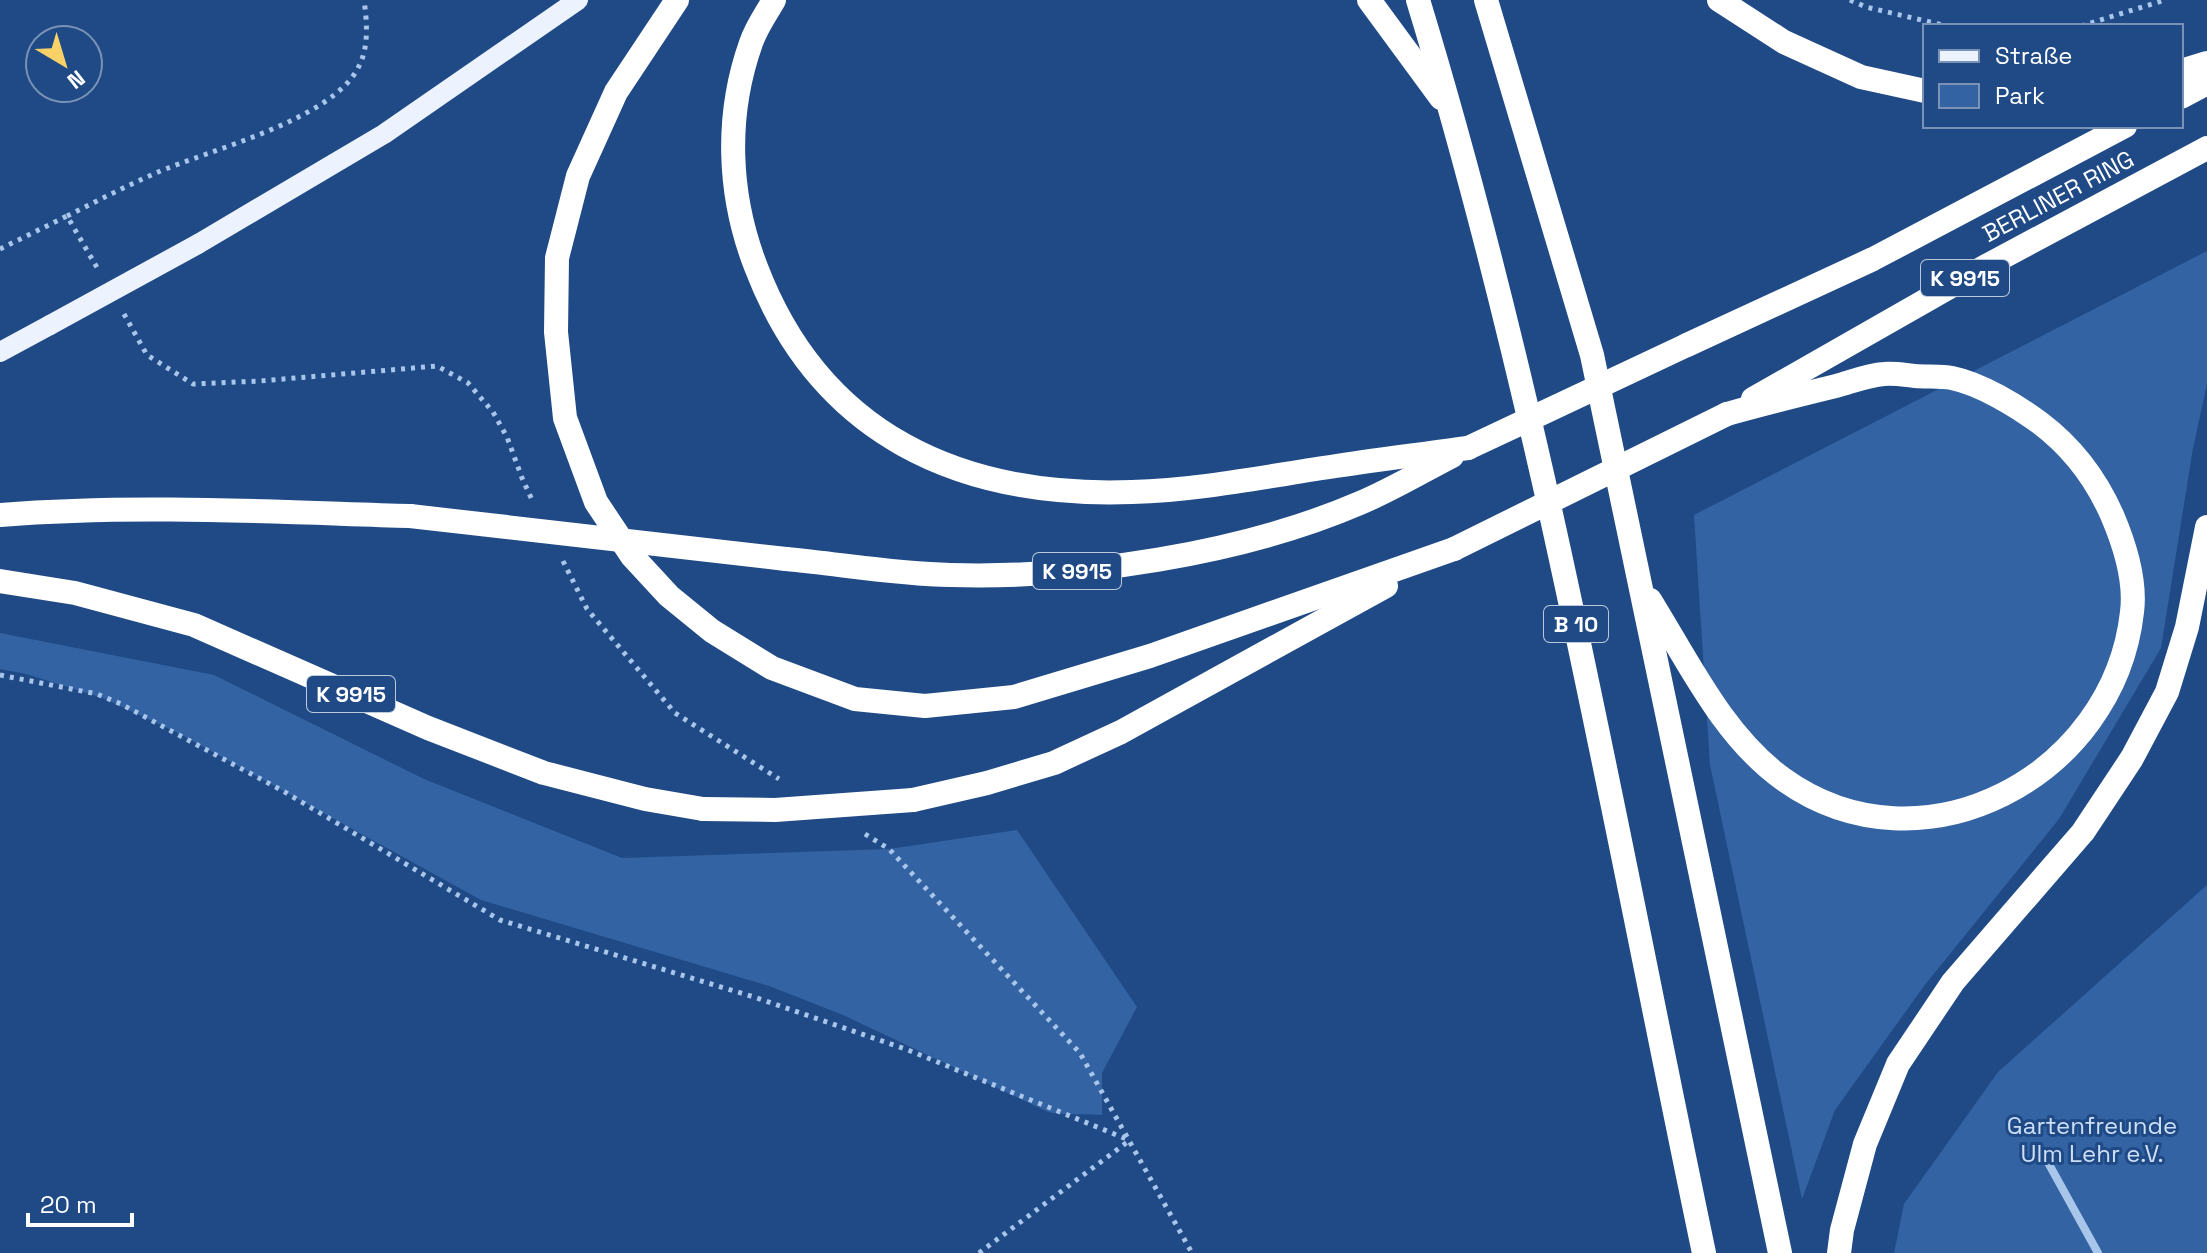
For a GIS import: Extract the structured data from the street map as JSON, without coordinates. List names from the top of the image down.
{
  "streets": {
    "highway": ["BERLINER RING", "K 9915", "B 10"]
  },
  "crossings": [
    ["BERLINER RING", "K 9915"]
  ],
  "parks": ["Gartenfreunde Ulm Lehr e.V."],
  "legend": ["Straße", "Park"],
  "scale_bar": "20 m",
  "north": "bottom right"
}
